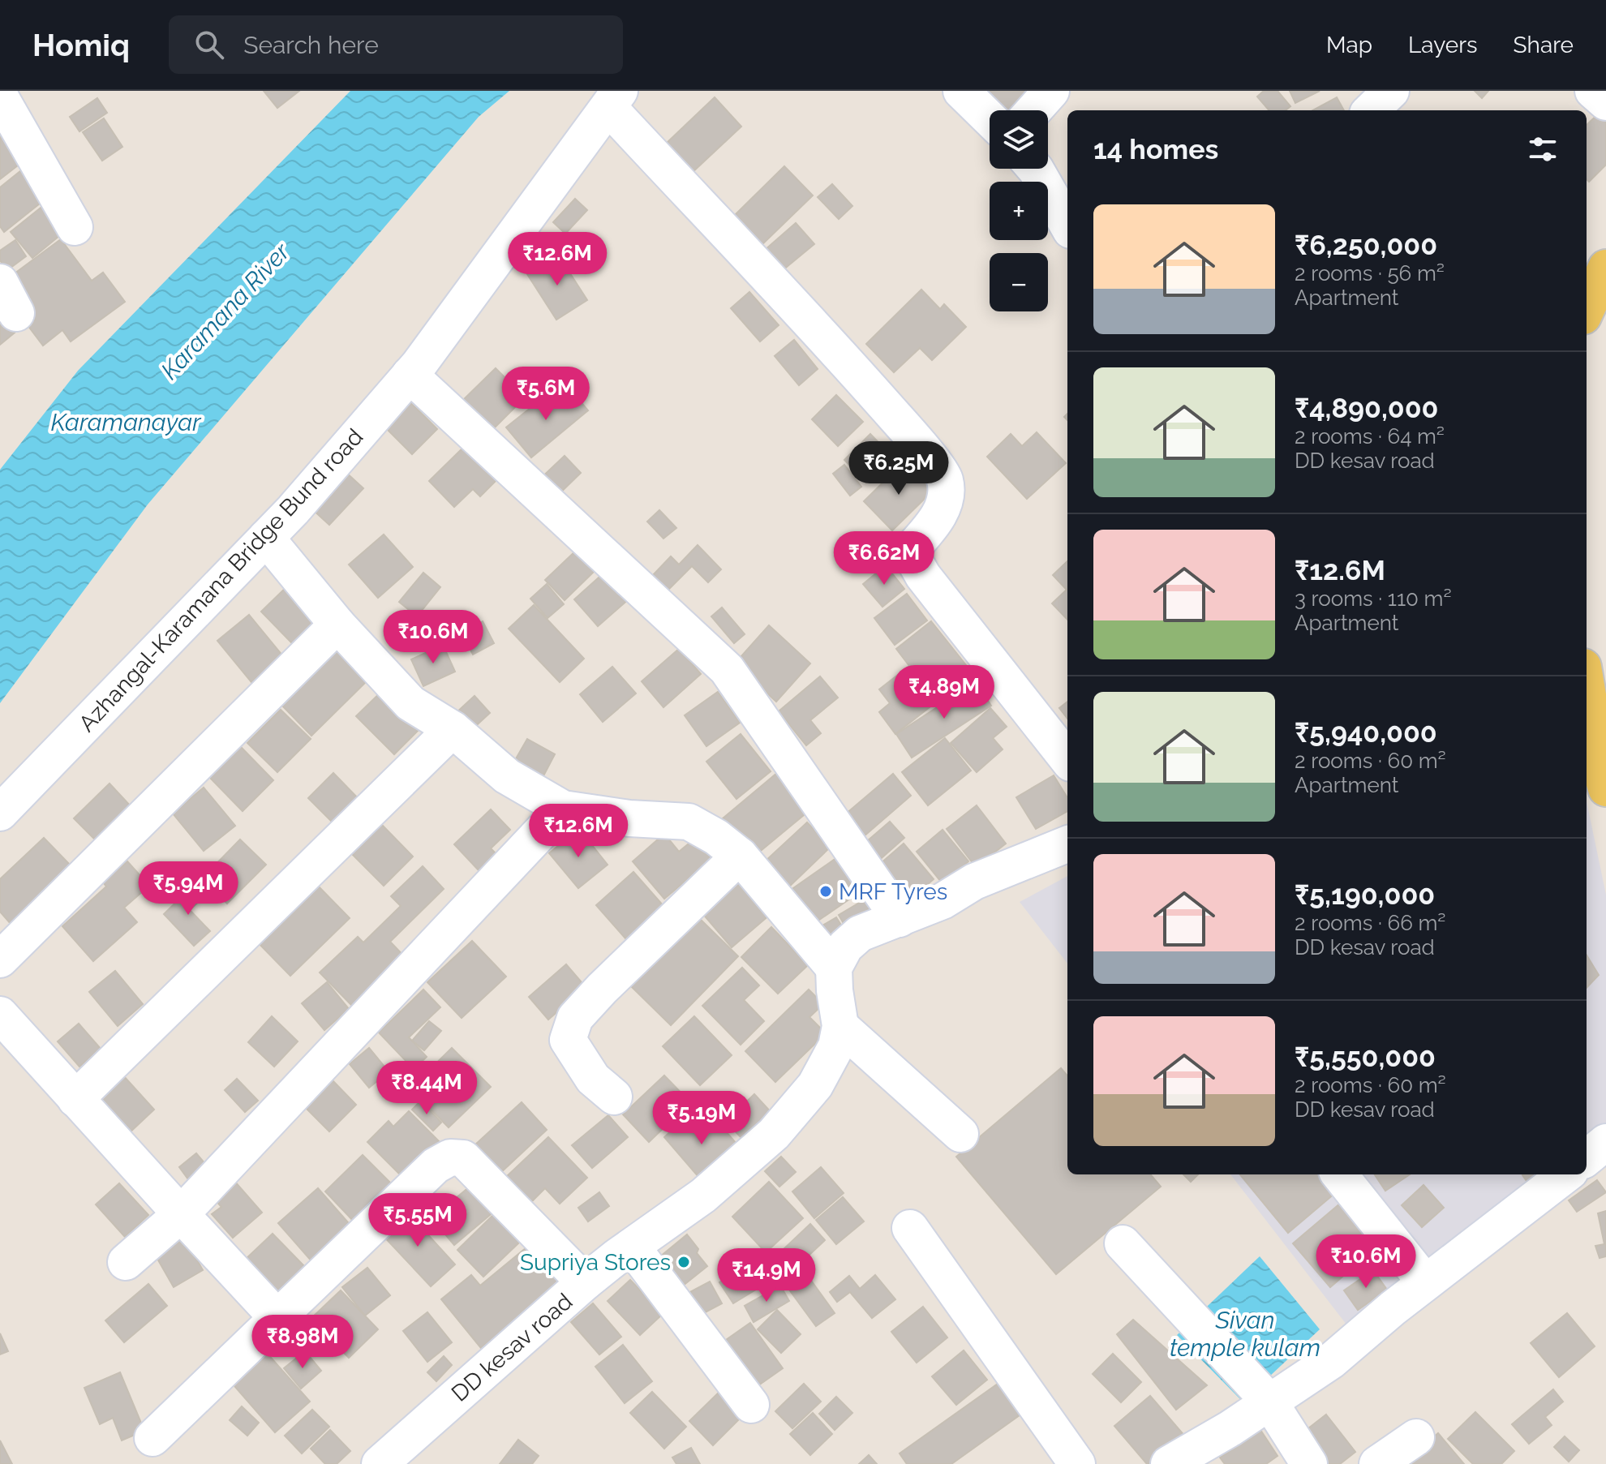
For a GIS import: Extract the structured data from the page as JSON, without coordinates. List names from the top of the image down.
{
  "streets": {
    "street": ["Azhangal-Karamana Bridge Bund road", "DD kesav road"]
  },
  "water": ["Karamana River", "Karamanayar", "Sivan temple kulam"],
  "places": ["MRF Tyres", "Supriya Stores"],
  "page": {
    "header": "Homiq",
    "search": "Search here",
    "nav": ["Map", "Layers", "Share"],
    "map_buttons": ["+", "−"],
    "heading": "14 homes",
    "list": [
      {
        "name": "₹6,250,000",
        "note": "2 rooms · 56 m² · Apartment"
      },
      {
        "name": "₹4,890,000",
        "note": "2 rooms · 64 m² · DD kesav road"
      },
      {
        "name": "₹12.6M",
        "note": "3 rooms · 110 m² · Apartment"
      },
      {
        "name": "₹5,940,000",
        "note": "2 rooms · 60 m² · Apartment"
      },
      {
        "name": "₹5,190,000",
        "note": "2 rooms · 66 m² · DD kesav road"
      },
      {
        "name": "₹5,550,000",
        "note": "2 rooms · 60 m² · DD kesav road"
      }
    ],
    "price": [
      "₹12.6M",
      "₹5.6M",
      "₹6.25M",
      "₹6.62M",
      "₹10.6M",
      "₹4.89M",
      "₹12.6M",
      "₹5.94M",
      "₹8.44M",
      "₹5.19M",
      "₹5.55M",
      "₹10.6M",
      "₹14.9M",
      "₹8.98M"
    ]
  }
}
